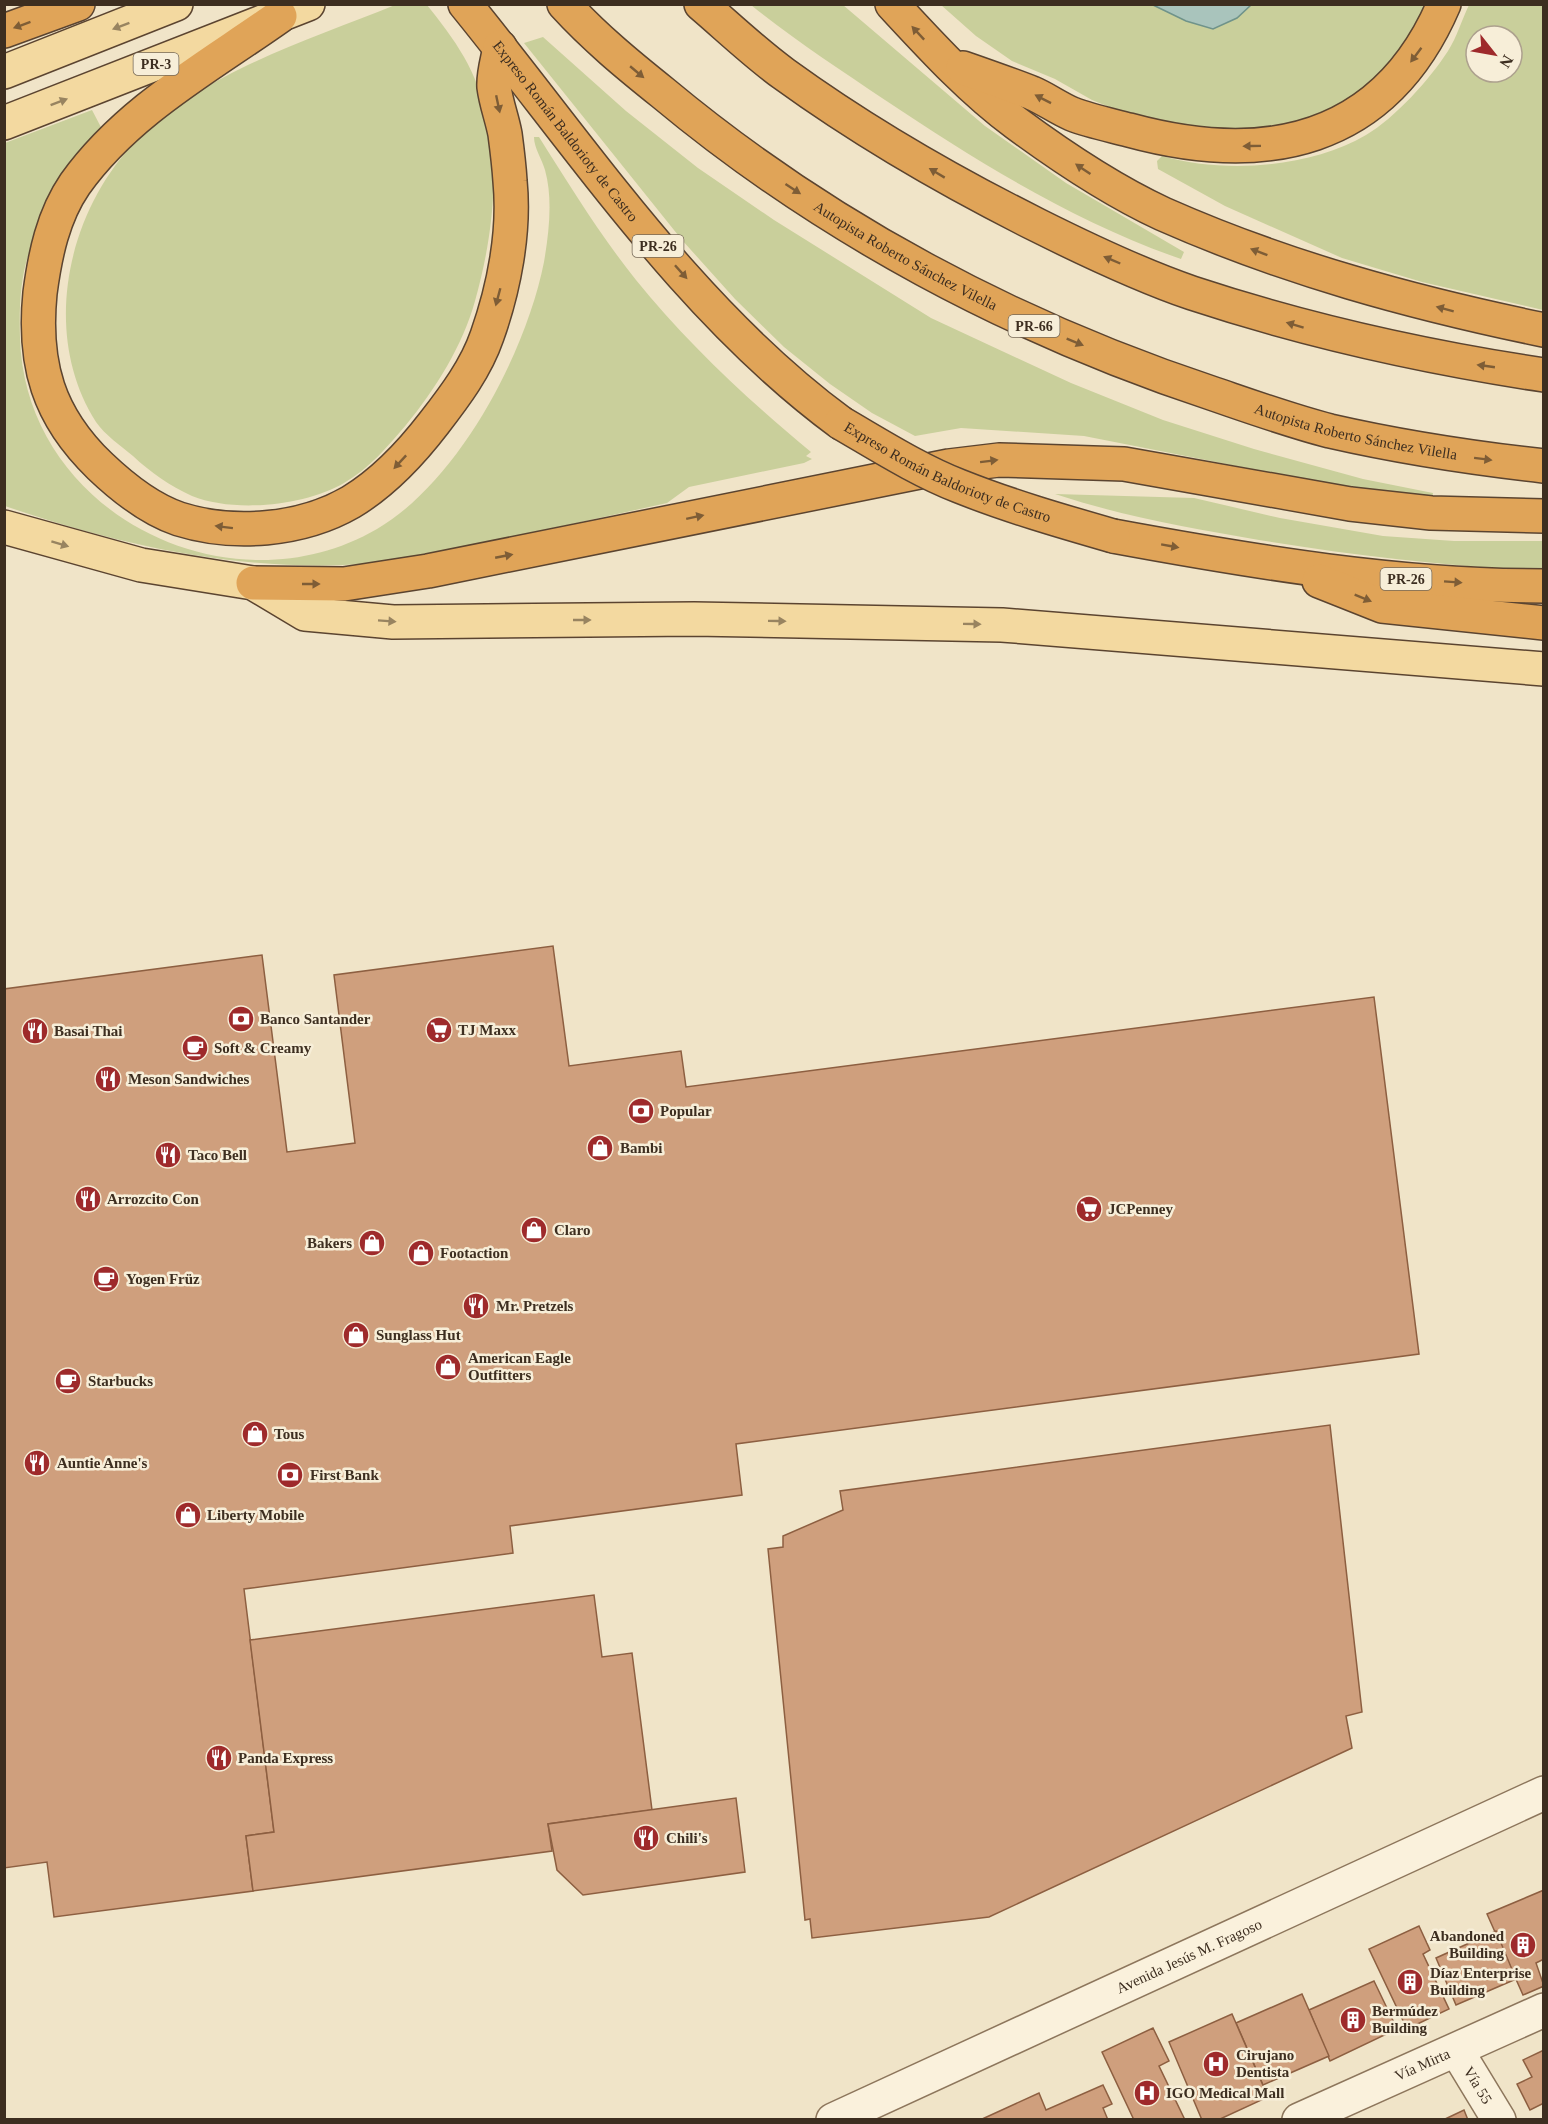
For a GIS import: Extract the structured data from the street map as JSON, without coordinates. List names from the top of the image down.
{
  "streets": {
    "highway": [
      "Expreso Román Baldorioty de Castro",
      "PR-26",
      "Autopista Roberto Sánchez Vilella",
      "PR-66"
    ],
    "main road": ["PR-3"],
    "street": ["Avenida Jesús M. Fragoso", "Vía Mirta", "Vía 55"]
  },
  "crossings": [
    ["Vía Mirta", "Vía 55"]
  ],
  "places": {
    "bank": ["Banco Santander", "Popular", "First Bank"],
    "supermarket": ["TJ Maxx", "JCPenney"],
    "restaurant": [
      "Basai Thai",
      "Meson Sandwiches",
      "Taco Bell",
      "Arrozcito Con",
      "Mr. Pretzels",
      "Auntie Anne's",
      "Panda Express",
      "Chili's"
    ],
    "cafe": ["Soft & Creamy", "Yogen Früz", "Starbucks"],
    "shop": [
      "Bambi",
      "Claro",
      "Bakers",
      "Footaction",
      "Sunglass Hut",
      "American Eagle Outfitters",
      "Tous",
      "Liberty Mobile"
    ],
    "building": ["Abandoned Building", "Díaz Enterprise Building", "Bermúdez Building"],
    "hospital": ["Cirujano Dentista", "IGO Medical Mall"]
  },
  "north": "bottom right"
}
